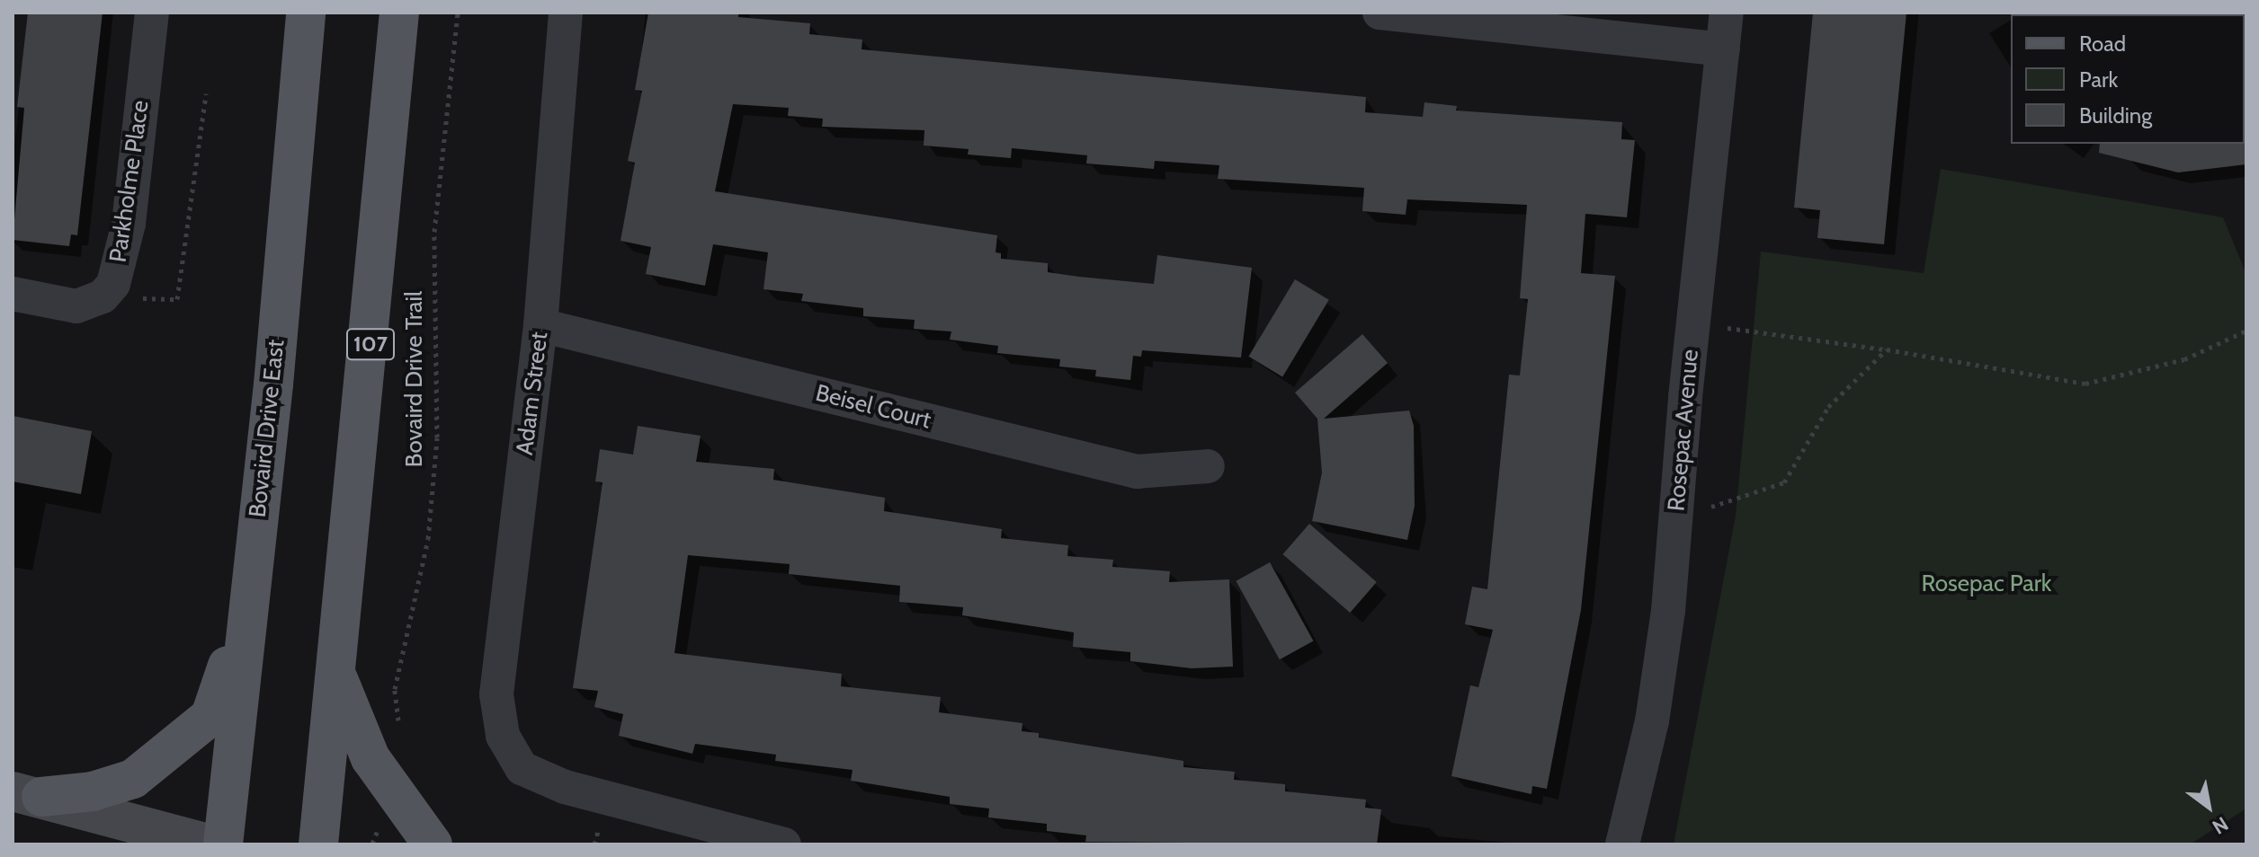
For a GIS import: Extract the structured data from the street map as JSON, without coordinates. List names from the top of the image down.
{
  "streets": {
    "main road": ["107", "Bovaird Drive East"],
    "street": [
      "Parkholme Place",
      "Adam Street",
      "Beisel Court",
      "Rosepac Avenue"
    ],
    "path": ["Bovaird Drive Trail"]
  },
  "crossings": [
    ["Adam Street", "Beisel Court"]
  ],
  "parks": ["Rosepac Park"],
  "legend": ["Road", "Park", "Building"],
  "north": "bottom right"
}
